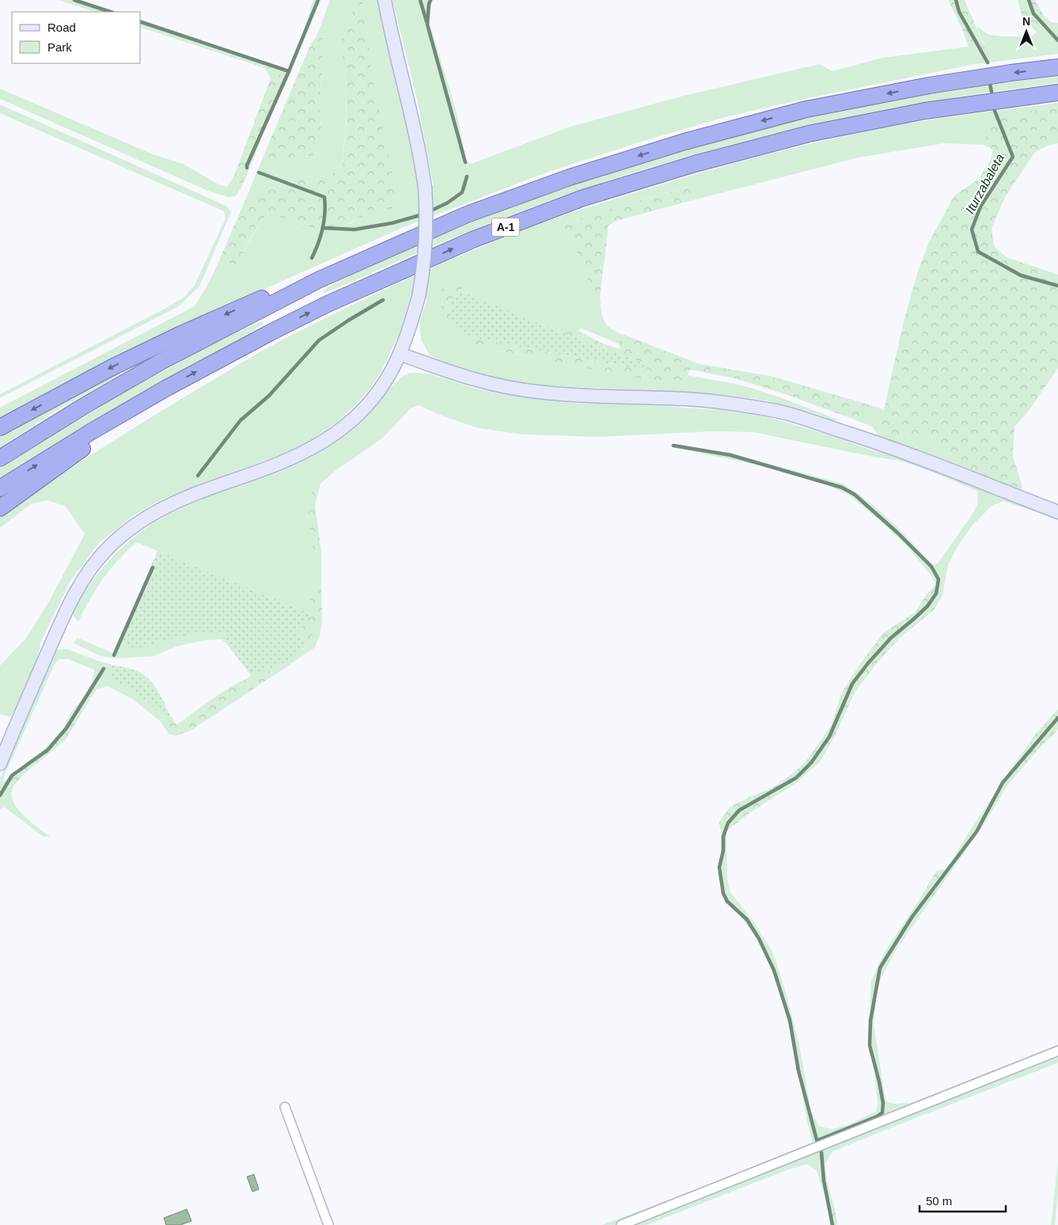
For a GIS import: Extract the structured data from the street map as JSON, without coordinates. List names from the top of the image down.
{
  "streets": {
    "highway": ["A-1"]
  },
  "water": ["Iturzabaleta"],
  "legend": ["Road", "Park"],
  "scale_bar": "50 m",
  "north": "top"
}
